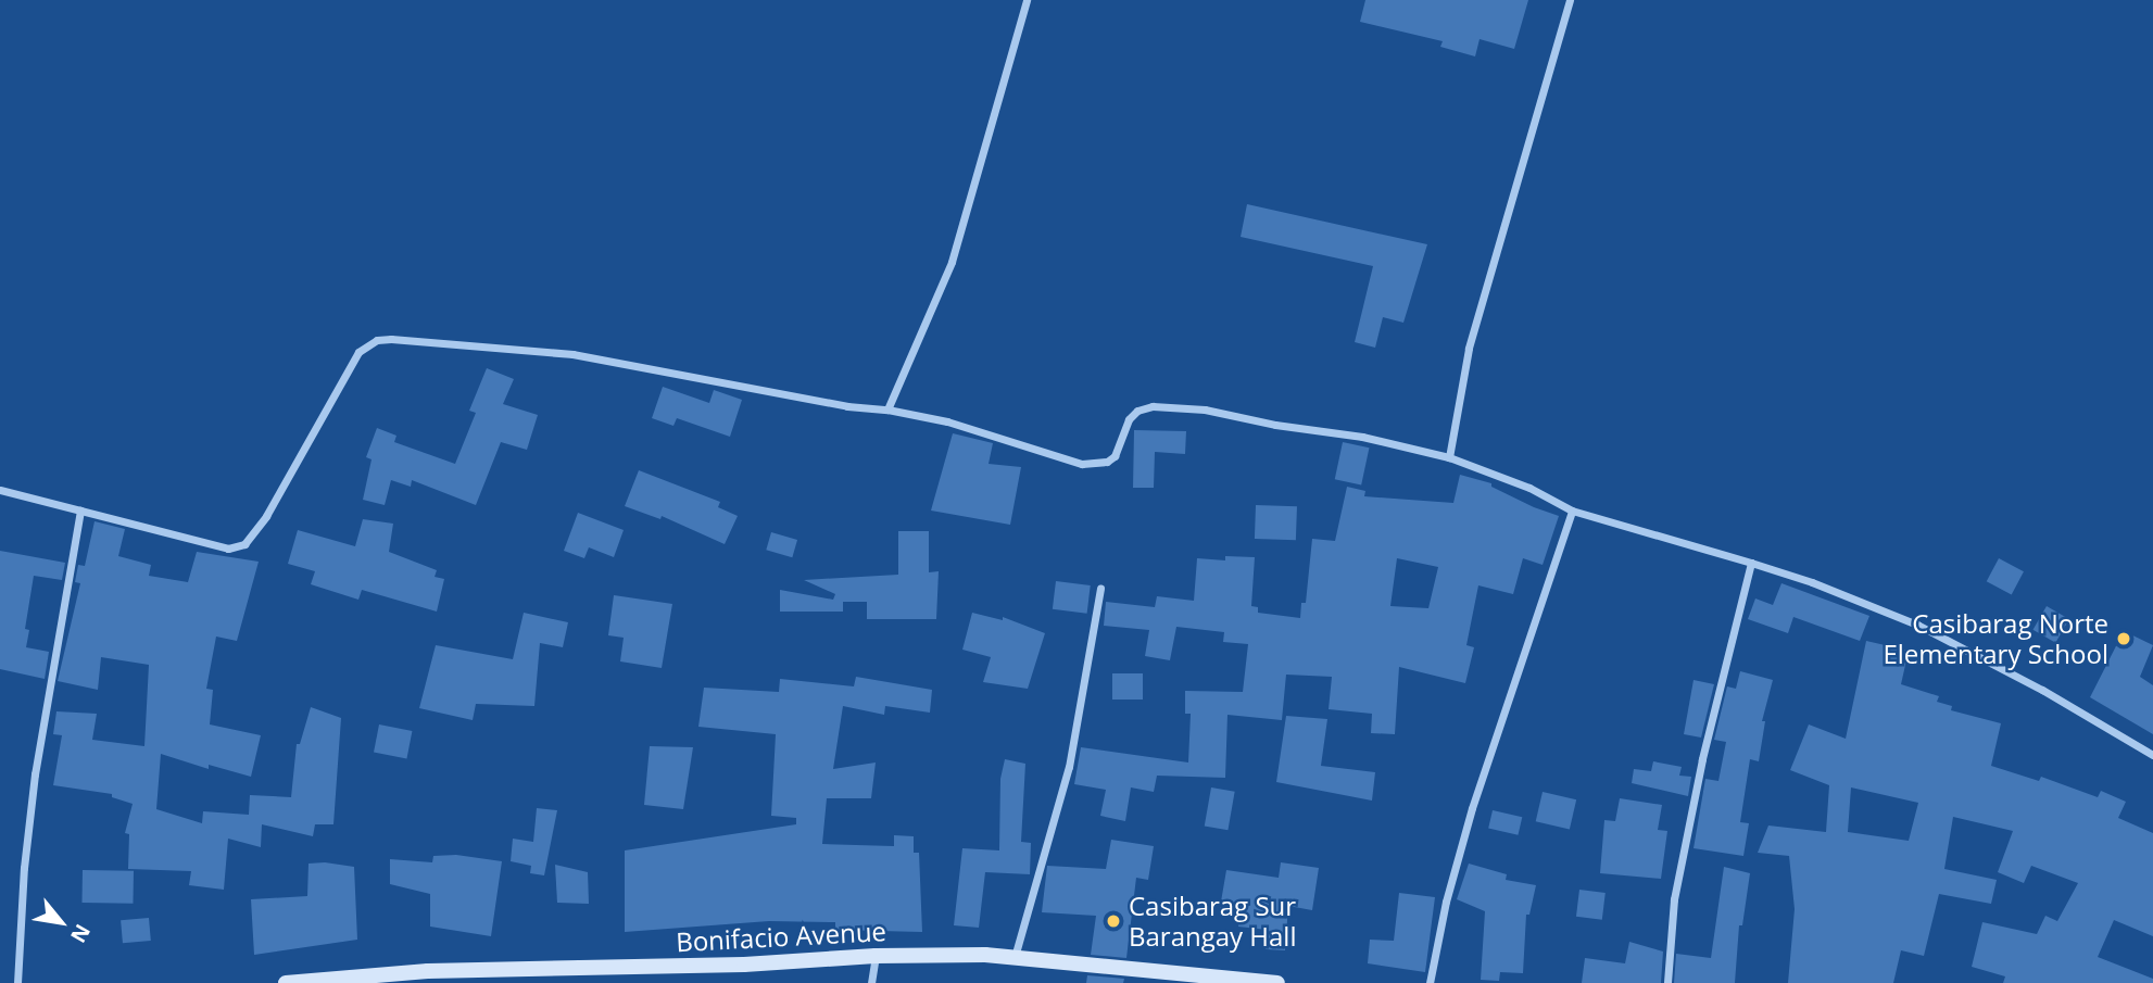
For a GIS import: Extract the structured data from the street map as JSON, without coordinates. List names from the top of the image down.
{
  "streets": {
    "street": ["Bonifacio Avenue"]
  },
  "places": ["Casibarag Norte Elementary School", "Casibarag Sur Barangay Hall"],
  "north": "bottom right"
}
